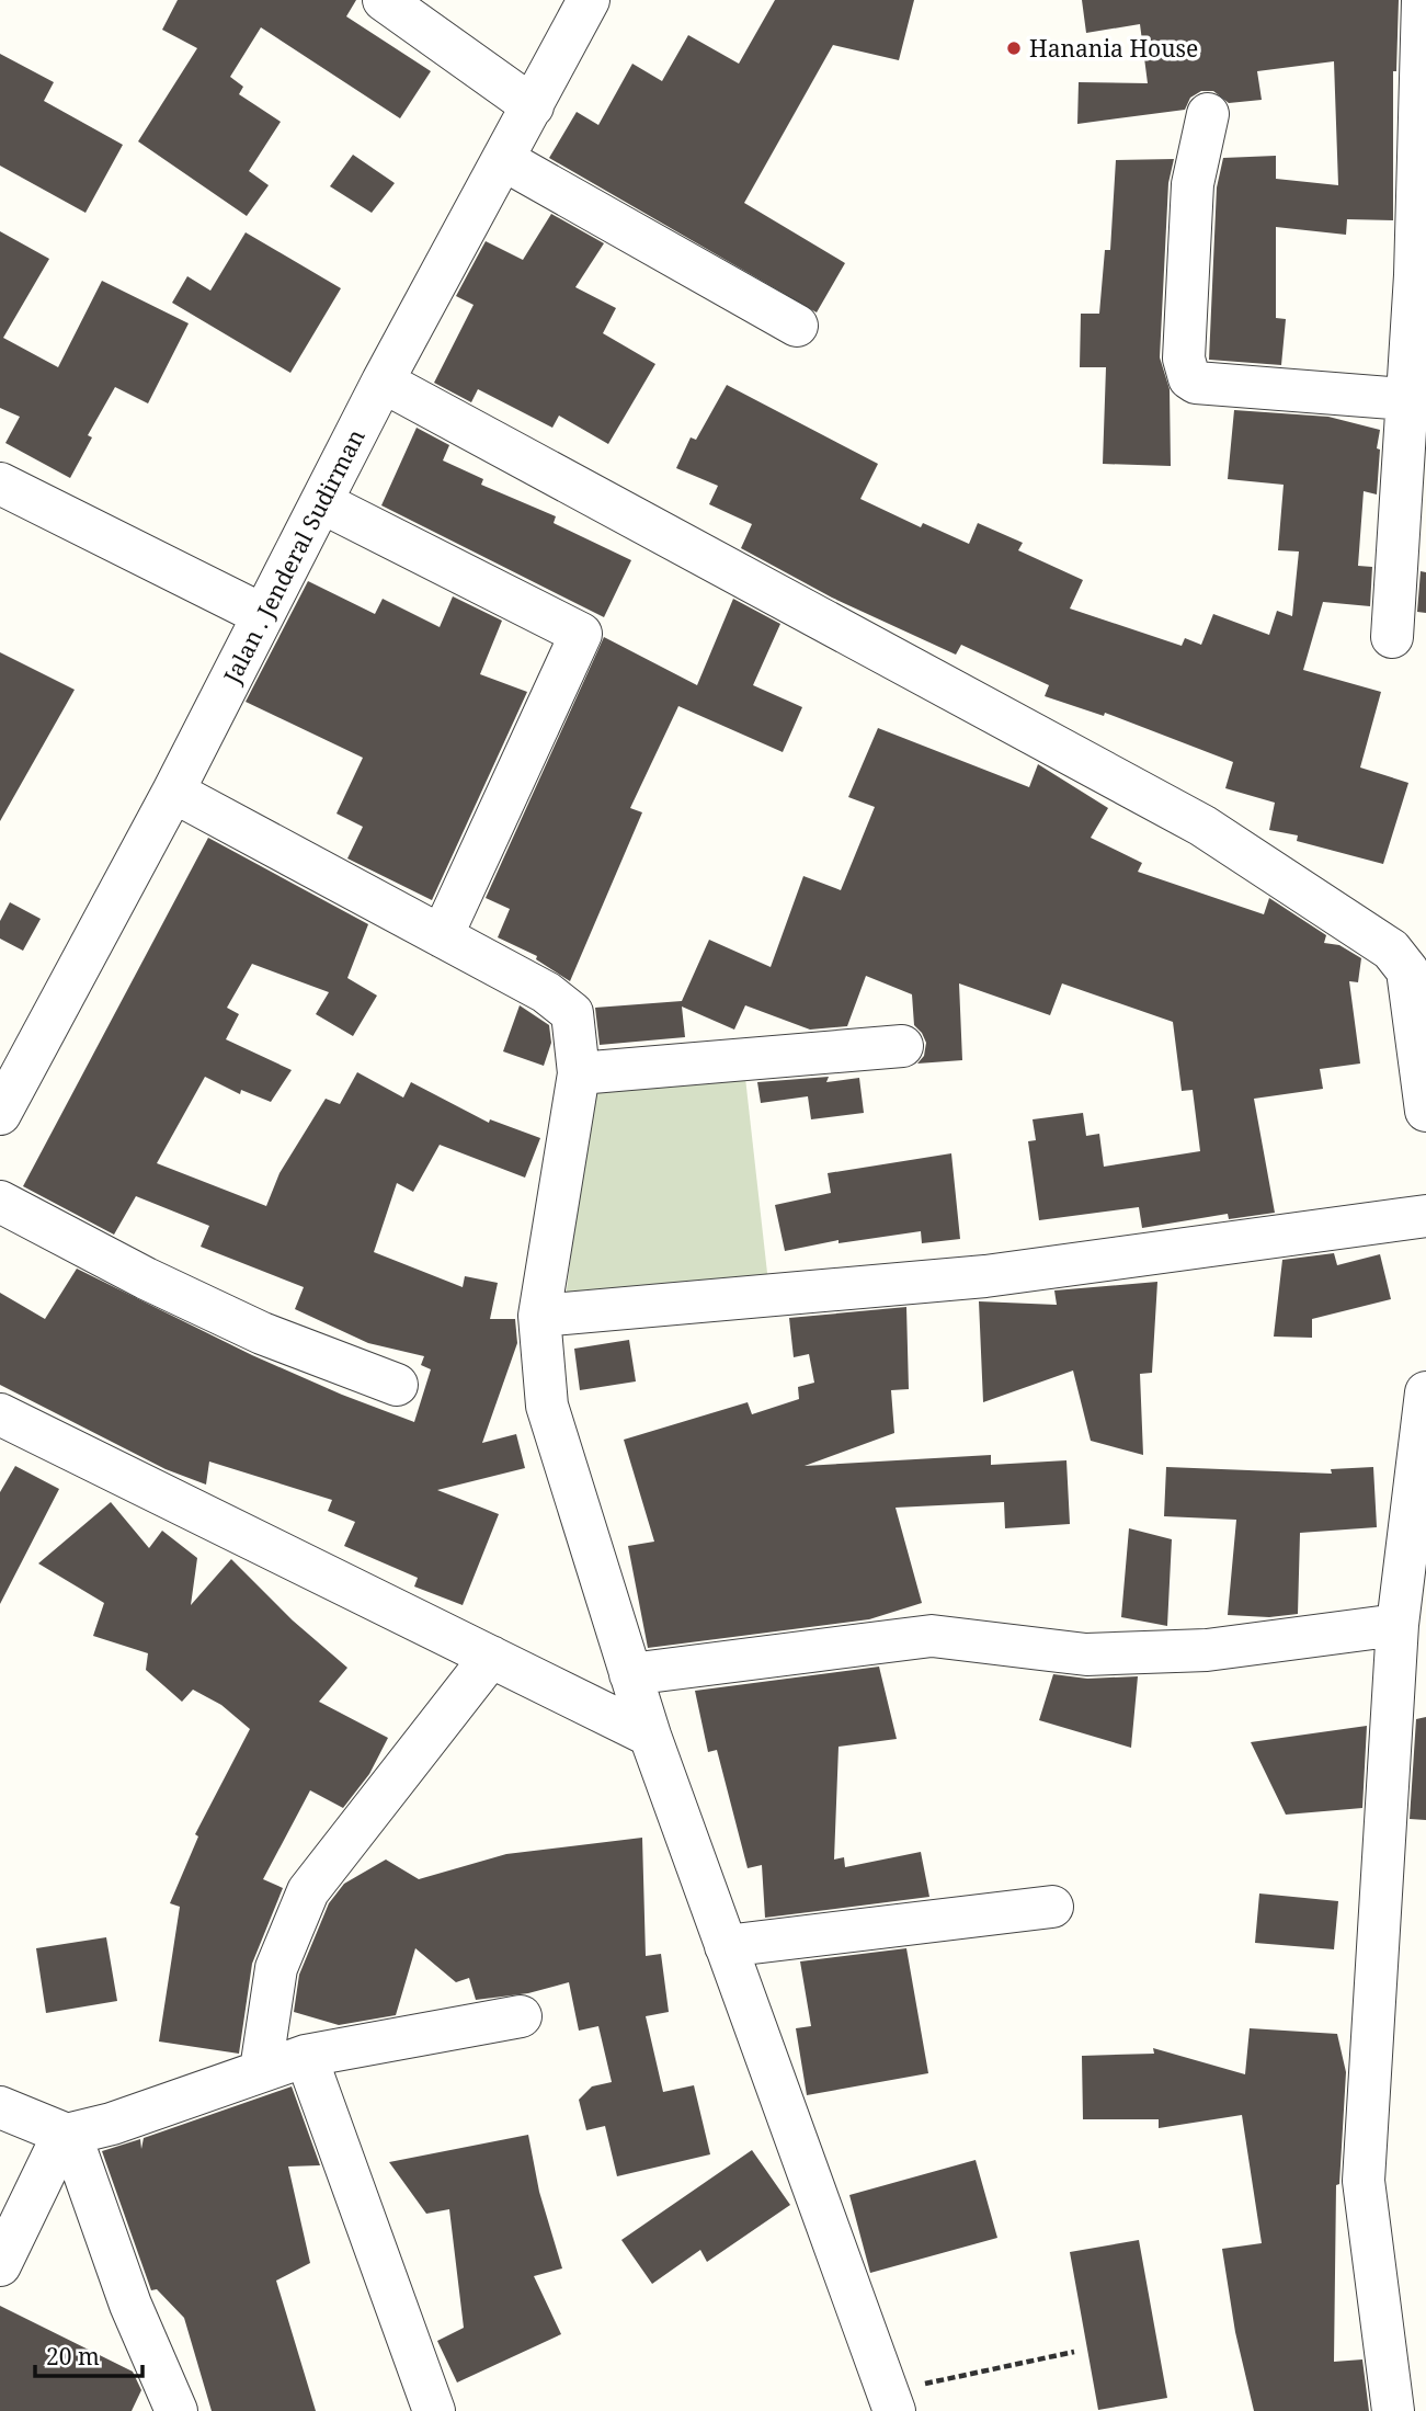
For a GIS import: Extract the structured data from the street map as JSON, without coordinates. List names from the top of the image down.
{
  "streets": {
    "street": ["Jalan . Jenderal Sudirman"]
  },
  "places": ["Hanania House"],
  "scale_bar": "20 m"
}
